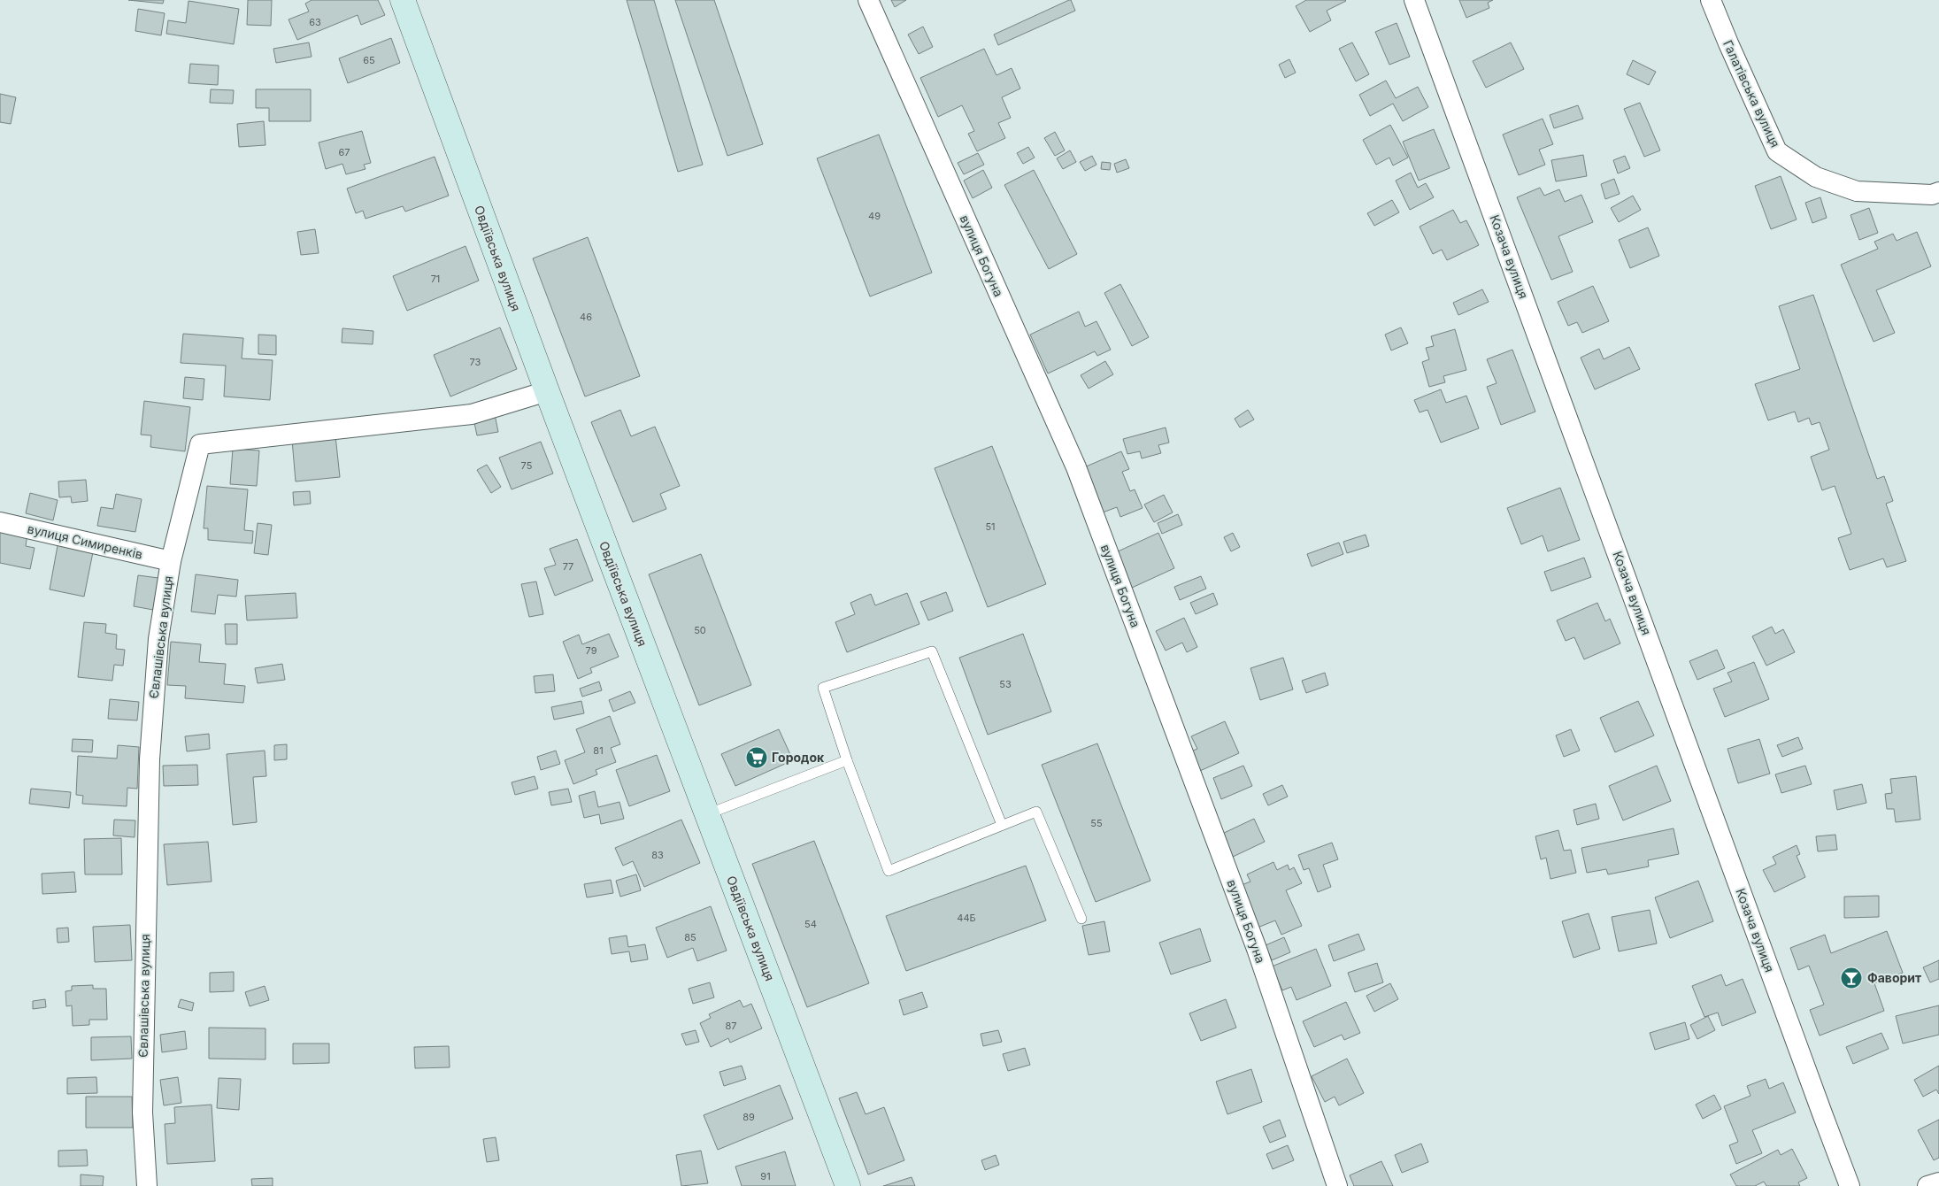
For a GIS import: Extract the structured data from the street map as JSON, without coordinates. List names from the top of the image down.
{
  "streets": {
    "main road": ["Овдіївська вулиця"],
    "street": [
      "Галатівська вулиця",
      "вулиця Богуна",
      "Козача вулиця",
      "вулиця Симиренків",
      "Євлашівська вулиця"
    ]
  },
  "crossings": [
    ["Овдіївська вулиця", "Євлашівська вулиця"],
    ["вулиця Симиренків", "Євлашівська вулиця"]
  ],
  "places": {
    "supermarket": ["Городок"],
    "bar": ["Фаворит"]
  },
  "house_numbers": [
    "63",
    "65",
    "67",
    "49",
    "71",
    "46",
    "73",
    "75",
    "51",
    "77",
    "50",
    "79",
    "53",
    "81",
    "55",
    "83",
    "44Б",
    "54",
    "85",
    "87",
    "89",
    "91"
  ]
}
